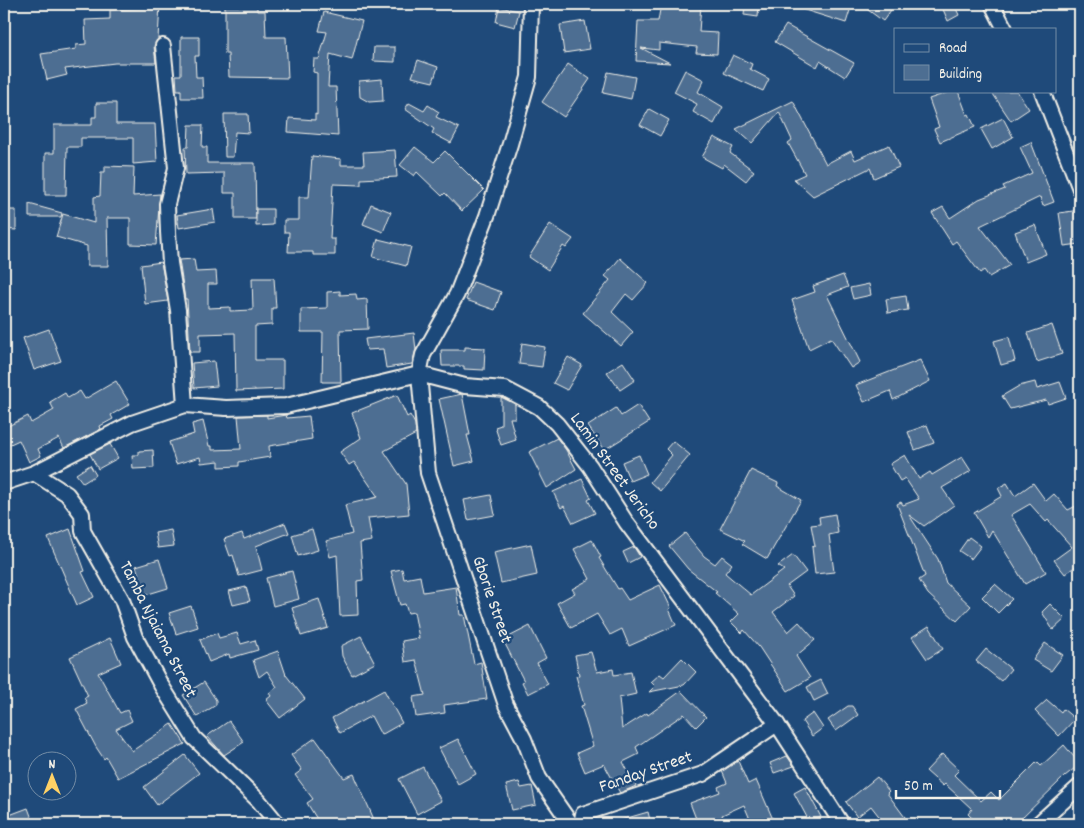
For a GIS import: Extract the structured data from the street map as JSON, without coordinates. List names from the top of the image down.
{
  "streets": {
    "street": [
      "Lamin Street Jericho",
      "Gborie Street",
      "Tamba Njaiama Street",
      "Fanday Street"
    ]
  },
  "crossings": [
    ["Lamin Street Jericho", "Gborie Street"],
    ["Lamin Street Jericho", "Tamba Njaiama Street"],
    ["Lamin Street Jericho", "Fanday Street"]
  ],
  "legend": ["Road", "Building"],
  "scale_bar": "50 m",
  "north": "top"
}
